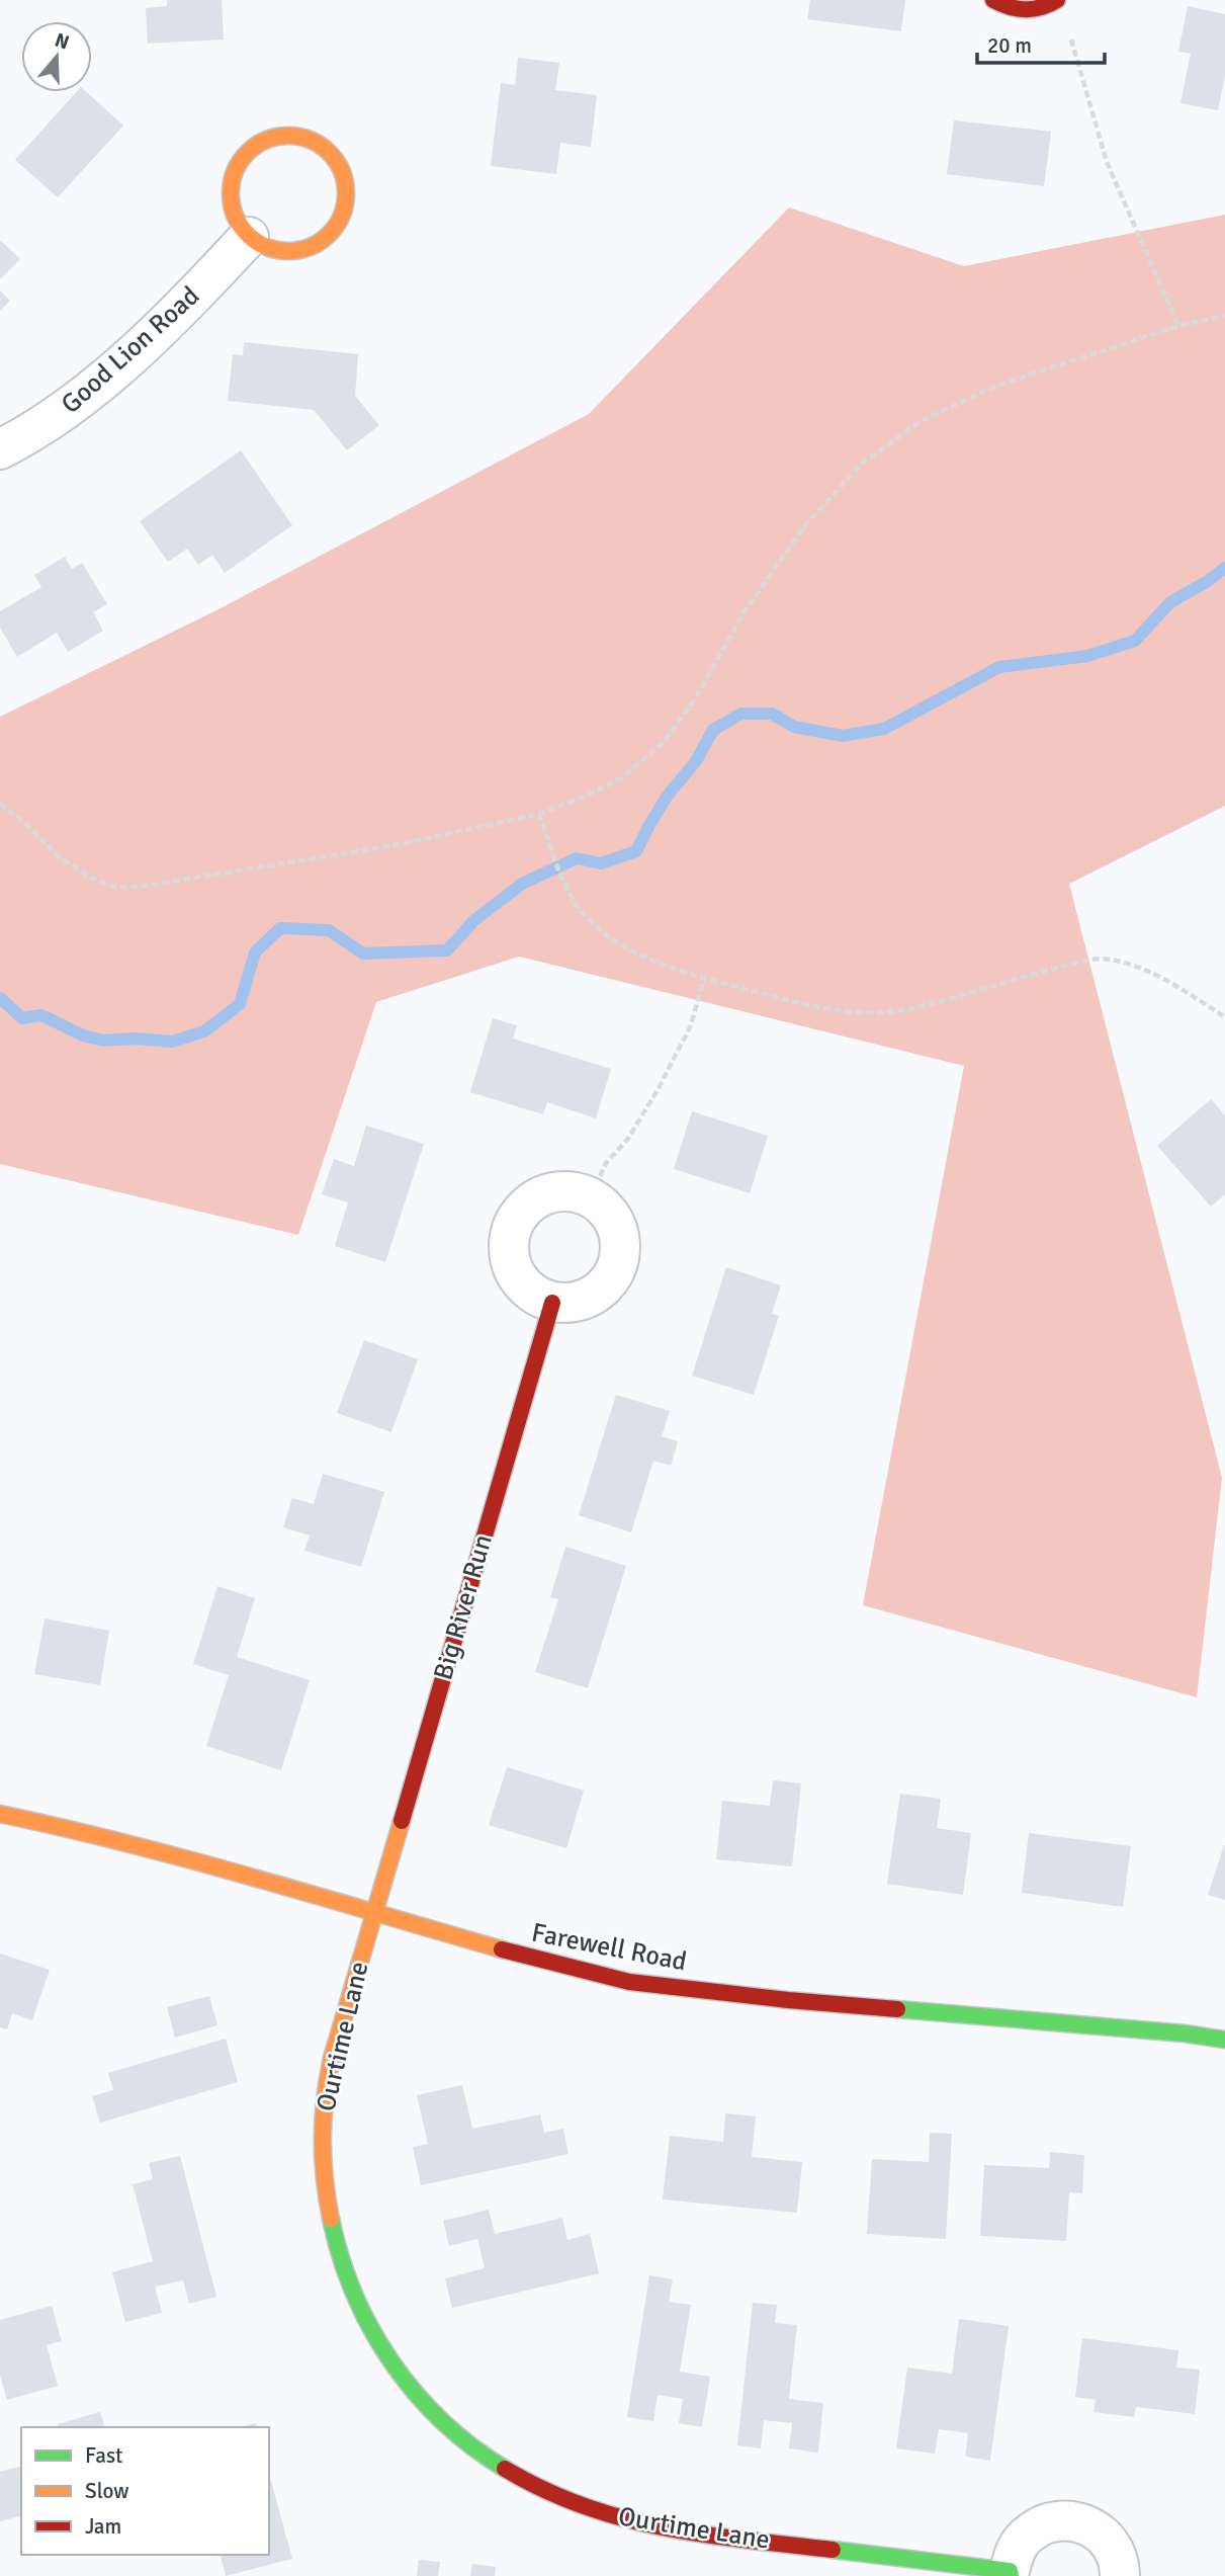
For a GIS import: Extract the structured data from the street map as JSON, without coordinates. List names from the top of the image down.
{
  "streets": {
    "street": [
      "Good Lion Road",
      "Big River Run",
      "Farewell Road",
      "Ourtime Lane"
    ]
  },
  "crossings": [
    ["Big River Run", "Farewell Road"],
    ["Big River Run", "Ourtime Lane"],
    ["Farewell Road", "Ourtime Lane"]
  ],
  "legend": ["Fast", "Slow", "Jam"],
  "scale_bar": "20 m",
  "north": "top"
}
